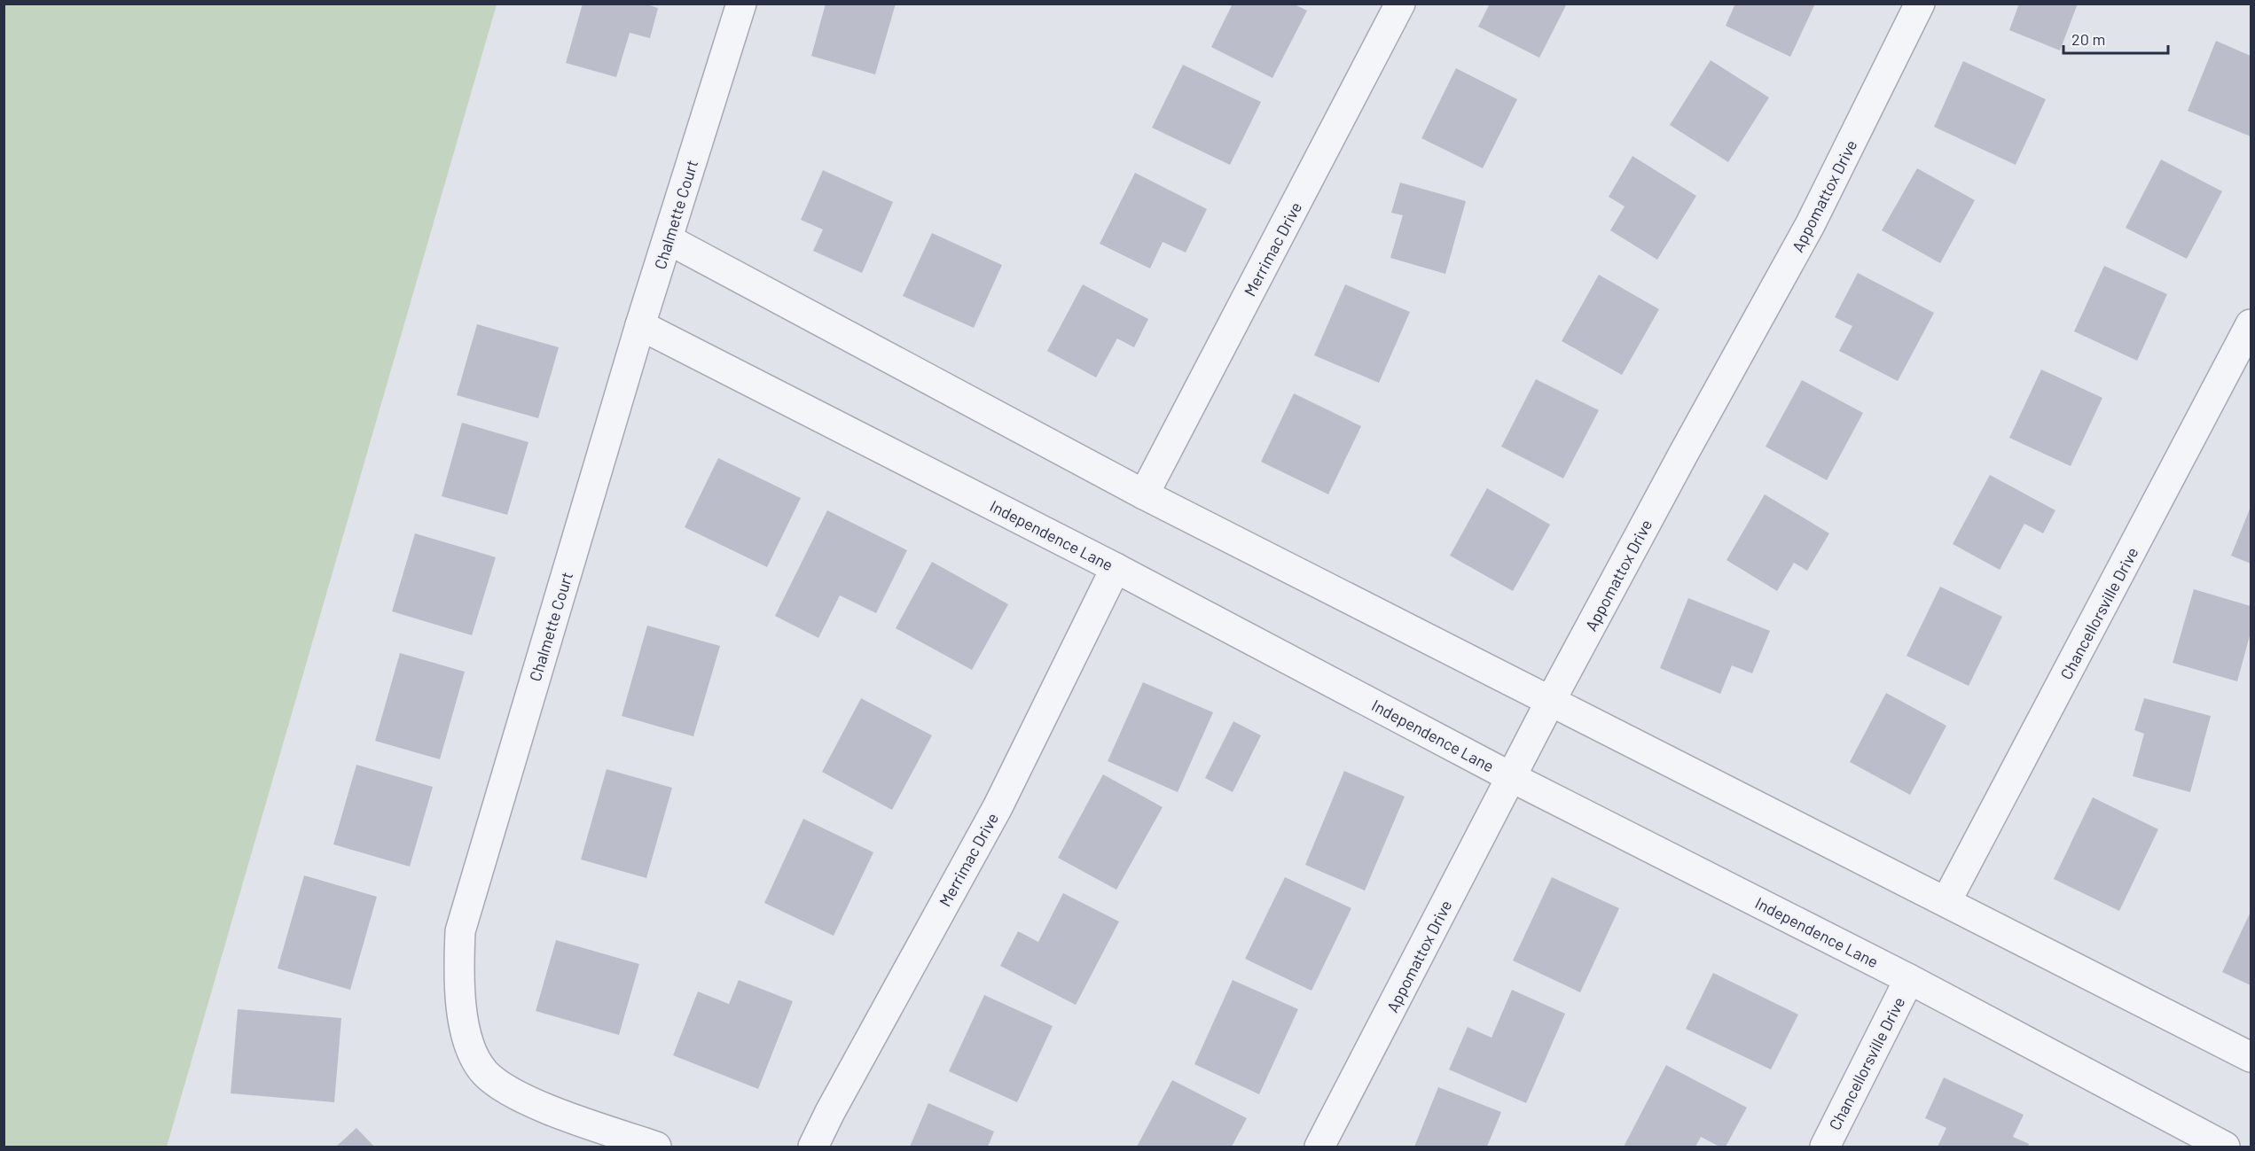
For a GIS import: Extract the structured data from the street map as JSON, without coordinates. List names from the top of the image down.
{
  "streets": {
    "street": [
      "Appomattox Drive",
      "Chalmette Court",
      "Merrimac Drive",
      "Independence Lane",
      "Chancellorsville Drive"
    ]
  },
  "crossings": [
    ["Appomattox Drive", "Independence Lane"],
    ["Chalmette Court", "Independence Lane"],
    ["Merrimac Drive", "Independence Lane"],
    ["Independence Lane", "Chancellorsville Drive"]
  ],
  "scale_bar": "20 m"
}
